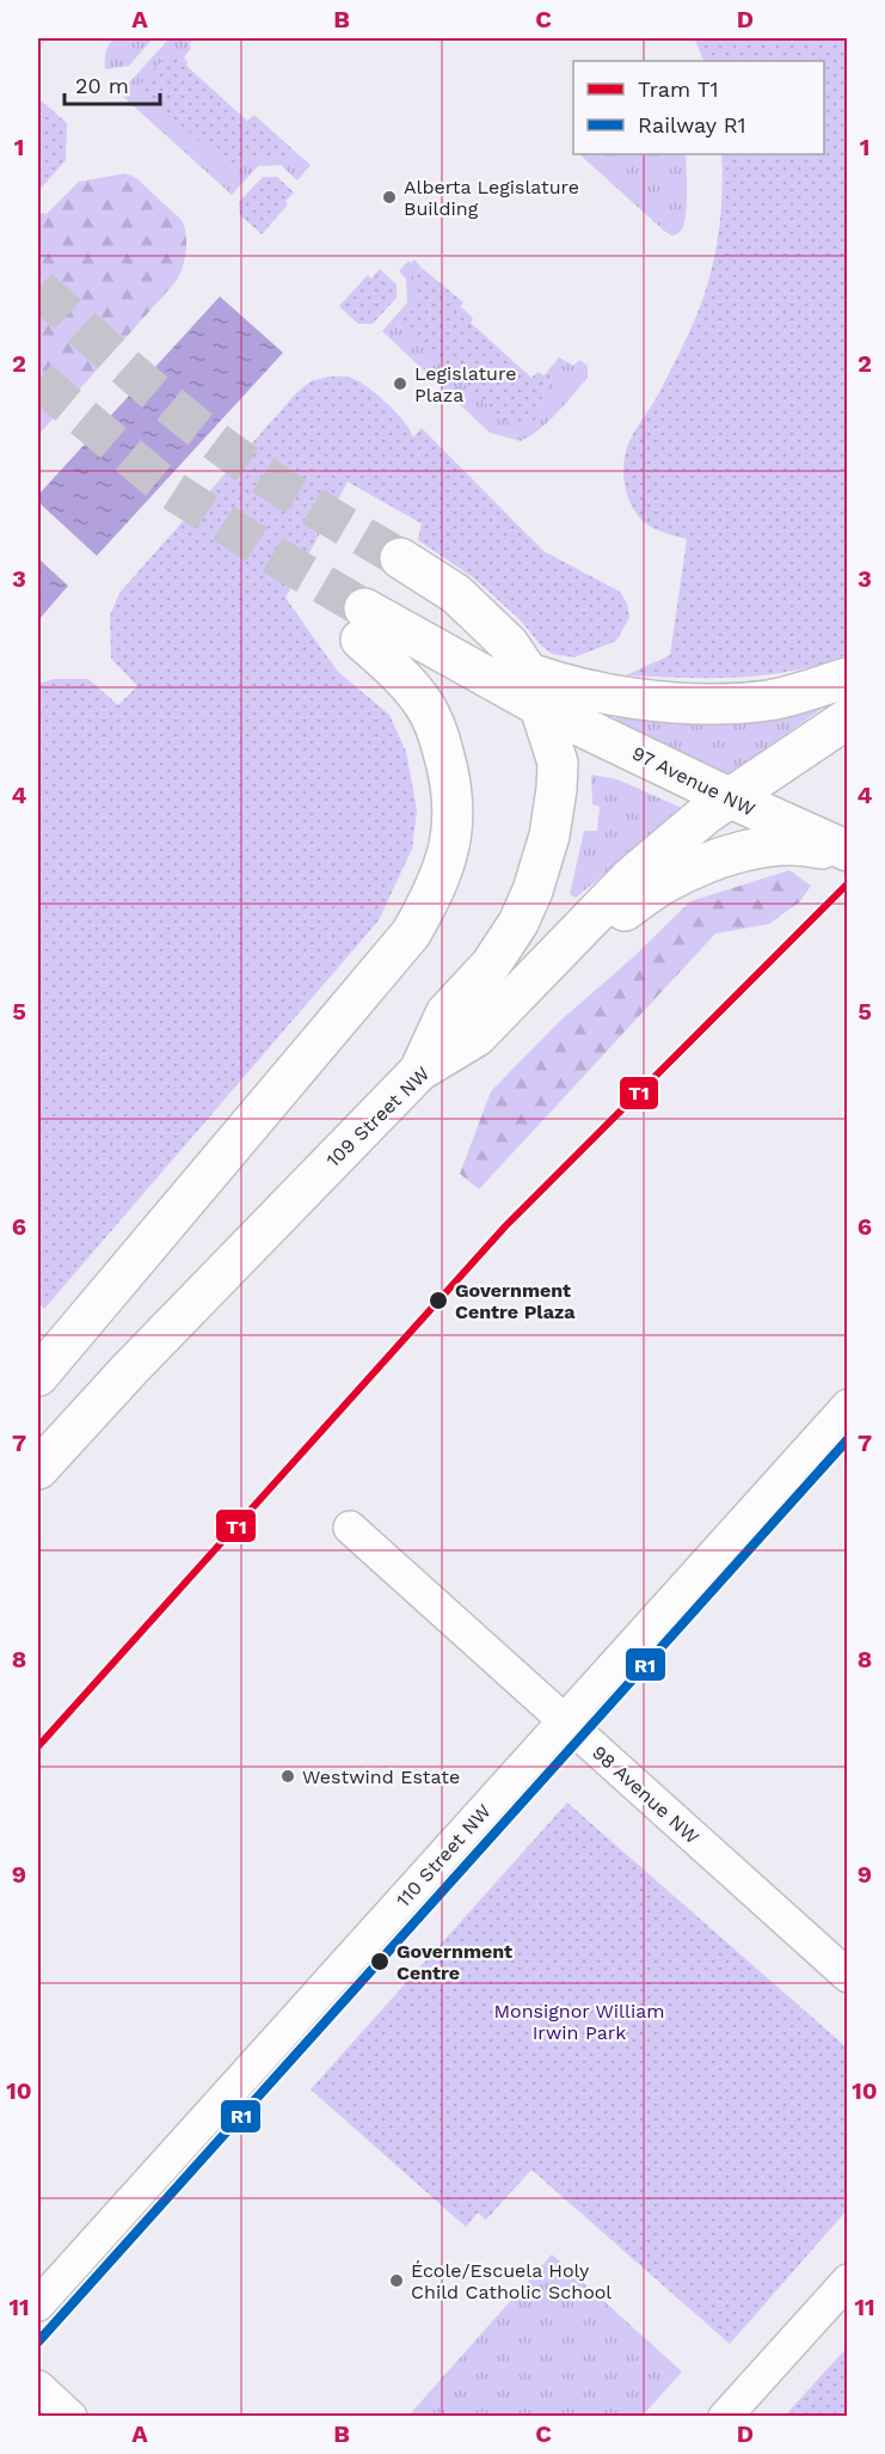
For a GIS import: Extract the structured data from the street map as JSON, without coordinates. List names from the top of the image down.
{
  "streets": {
    "main road": ["97 Avenue NW", "109 Street NW"],
    "street": ["98 Avenue NW", "110 Street NW"]
  },
  "crossings": [
    ["97 Avenue NW", "109 Street NW"],
    ["98 Avenue NW", "110 Street NW"]
  ],
  "parks": ["Monsignor William Irwin Park"],
  "places": [
    "Alberta Legislature Building",
    "Legislature Plaza",
    "Government Centre Plaza",
    "Westwind Estate",
    "Government Centre",
    "École/Escuela Holy Child Catholic School"
  ],
  "lines": ["tram line T1", "rail line R1"],
  "legend": ["Tram T1", "Railway R1"],
  "scale_bar": "20 m",
  "grid": {
    "columns": [
      "A",
      "B",
      "C",
      "D"
    ],
    "rows": [
      "1",
      "2",
      "3",
      "4",
      "5",
      "6",
      "7",
      "8",
      "9",
      "10",
      "11"
    ]
  }
}
